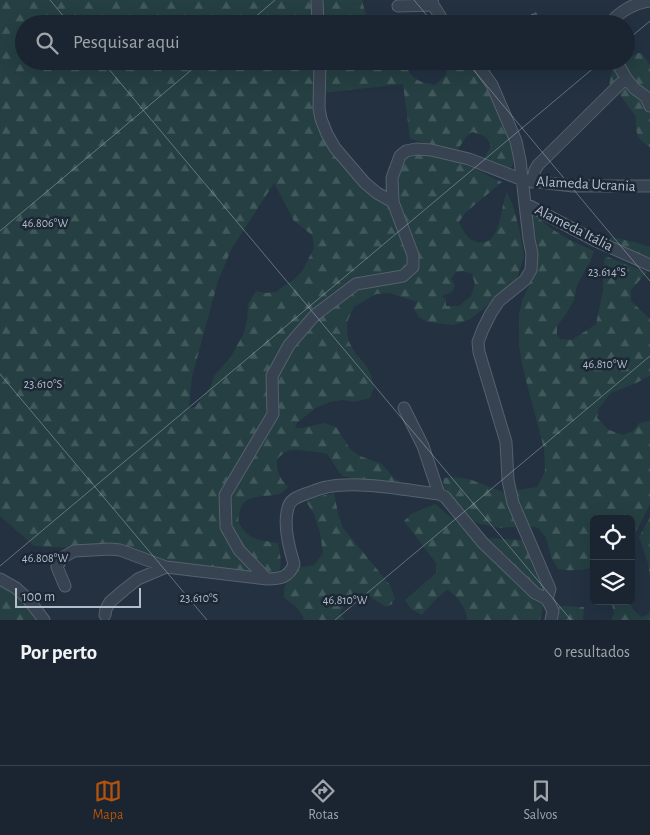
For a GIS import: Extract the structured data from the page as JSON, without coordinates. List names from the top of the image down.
{
  "streets": {
    "street": ["Alameda Ucrania", "Alameda Itália"]
  },
  "scale_bar": "100 m",
  "page": {
    "search": "Pesquisar aqui",
    "scale": "100 m",
    "heading": ["Por perto", "0 resultados"],
    "nav": ["Mapa", "Rotas", "Salvos"]
  },
  "coordinates": [
    "46.806°W",
    "23.614°S",
    "46.810°W",
    "23.610°S",
    "46.808°W"
  ]
}
